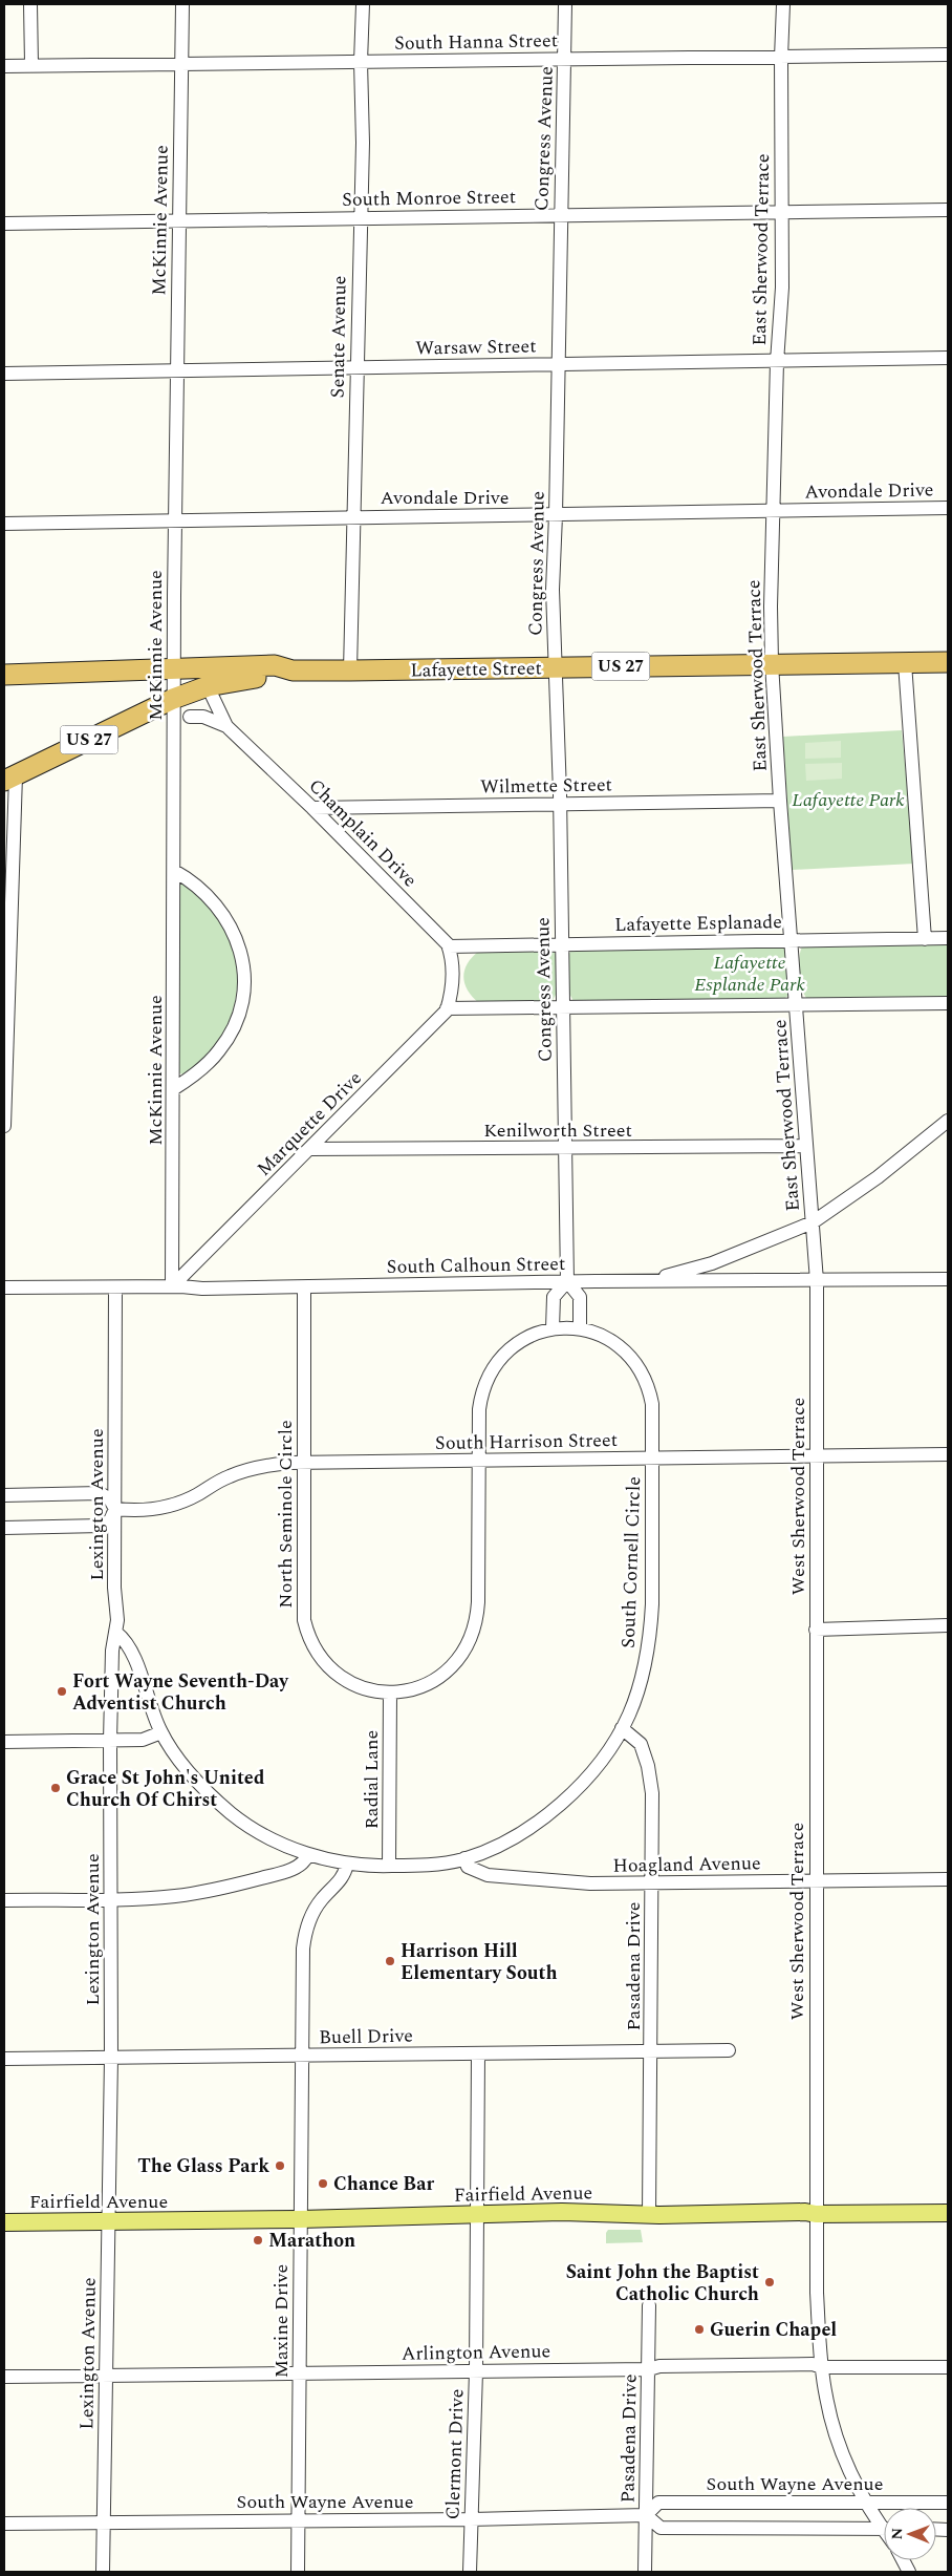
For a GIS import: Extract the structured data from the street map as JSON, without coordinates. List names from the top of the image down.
{
  "streets": {
    "highway": ["US 27", "Lafayette Street"],
    "main road": ["Fairfield Avenue"],
    "street": [
      "South Hanna Street",
      "Congress Avenue",
      "South Monroe Street",
      "McKinnie Avenue",
      "East Sherwood Terrace",
      "Senate Avenue",
      "Warsaw Street",
      "Avondale Drive",
      "Wilmette Street",
      "Champlain Drive",
      "Lafayette Esplanade",
      "Marquette Drive",
      "Kenilworth Street",
      "South Calhoun Street",
      "South Harrison Street",
      "West Sherwood Terrace",
      "Lexington Avenue",
      "North Seminole Circle",
      "South Cornell Circle",
      "Radial Lane",
      "Hoagland Avenue",
      "Pasadena Drive",
      "Buell Drive",
      "Maxine Drive",
      "Arlington Avenue",
      "Clermont Drive",
      "South Wayne Avenue"
    ]
  },
  "crossings": [
    ["South Hanna Street", "Congress Avenue"],
    ["South Hanna Street", "McKinnie Avenue"],
    ["South Hanna Street", "East Sherwood Terrace"],
    ["South Hanna Street", "Senate Avenue"],
    ["Congress Avenue", "South Monroe Street"],
    ["Congress Avenue", "Warsaw Street"],
    ["Congress Avenue", "Avondale Drive"],
    ["Congress Avenue", "Lafayette Street"],
    ["Congress Avenue", "Wilmette Street"],
    ["Congress Avenue", "Lafayette Esplanade"],
    ["Congress Avenue", "Kenilworth Street"],
    ["Congress Avenue", "South Calhoun Street"],
    ["South Monroe Street", "McKinnie Avenue"],
    ["South Monroe Street", "East Sherwood Terrace"],
    ["South Monroe Street", "Senate Avenue"],
    ["McKinnie Avenue", "Warsaw Street"],
    ["McKinnie Avenue", "Avondale Drive"],
    ["McKinnie Avenue", "US 27"],
    ["McKinnie Avenue", "Lafayette Street"],
    ["McKinnie Avenue", "Marquette Drive"],
    ["McKinnie Avenue", "South Calhoun Street"],
    ["East Sherwood Terrace", "Warsaw Street"],
    ["East Sherwood Terrace", "Avondale Drive"],
    ["East Sherwood Terrace", "Lafayette Street"],
    ["East Sherwood Terrace", "Wilmette Street"],
    ["East Sherwood Terrace", "Lafayette Esplanade"],
    ["East Sherwood Terrace", "Kenilworth Street"],
    ["East Sherwood Terrace", "South Calhoun Street"],
    ["East Sherwood Terrace", "West Sherwood Terrace"],
    ["Senate Avenue", "Warsaw Street"],
    ["Senate Avenue", "Avondale Drive"],
    ["Senate Avenue", "Lafayette Street"],
    ["US 27", "Lafayette Street"],
    ["US 27", "Champlain Drive"],
    ["Wilmette Street", "Champlain Drive"],
    ["Champlain Drive", "Lafayette Esplanade"],
    ["Marquette Drive", "Kenilworth Street"],
    ["Marquette Drive", "South Calhoun Street"],
    ["South Calhoun Street", "West Sherwood Terrace"],
    ["South Calhoun Street", "Lexington Avenue"],
    ["South Calhoun Street", "North Seminole Circle"],
    ["South Harrison Street", "West Sherwood Terrace"],
    ["South Harrison Street", "Lexington Avenue"],
    ["South Harrison Street", "North Seminole Circle"],
    ["South Harrison Street", "South Cornell Circle"],
    ["West Sherwood Terrace", "Hoagland Avenue"],
    ["West Sherwood Terrace", "Fairfield Avenue"],
    ["West Sherwood Terrace", "Arlington Avenue"],
    ["West Sherwood Terrace", "South Wayne Avenue"],
    ["Lexington Avenue", "South Cornell Circle"],
    ["Lexington Avenue", "Buell Drive"],
    ["Lexington Avenue", "Fairfield Avenue"],
    ["Lexington Avenue", "Arlington Avenue"],
    ["Lexington Avenue", "South Wayne Avenue"],
    ["North Seminole Circle", "South Cornell Circle"],
    ["North Seminole Circle", "Radial Lane"],
    ["South Cornell Circle", "Radial Lane"],
    ["South Cornell Circle", "Hoagland Avenue"],
    ["South Cornell Circle", "Pasadena Drive"],
    ["South Cornell Circle", "Maxine Drive"],
    ["Hoagland Avenue", "Pasadena Drive"],
    ["Pasadena Drive", "Buell Drive"],
    ["Pasadena Drive", "Fairfield Avenue"],
    ["Pasadena Drive", "Arlington Avenue"],
    ["Pasadena Drive", "South Wayne Avenue"],
    ["Buell Drive", "Maxine Drive"],
    ["Buell Drive", "Clermont Drive"],
    ["Fairfield Avenue", "Maxine Drive"],
    ["Fairfield Avenue", "Clermont Drive"],
    ["Maxine Drive", "Arlington Avenue"],
    ["Maxine Drive", "South Wayne Avenue"],
    ["Arlington Avenue", "Clermont Drive"],
    ["Clermont Drive", "South Wayne Avenue"]
  ],
  "parks": ["Lafayette Park", "Lafayette Esplande Park"],
  "places": [
    "Fort Wayne Seventh-Day Adventist Church",
    "Grace St John's United Church Of Chirst",
    "Harrison Hill Elementary South",
    "The Glass Park",
    "Chance Bar",
    "Marathon",
    "Saint John the Baptist Catholic Church",
    "Guerin Chapel"
  ],
  "north": "left"
}
